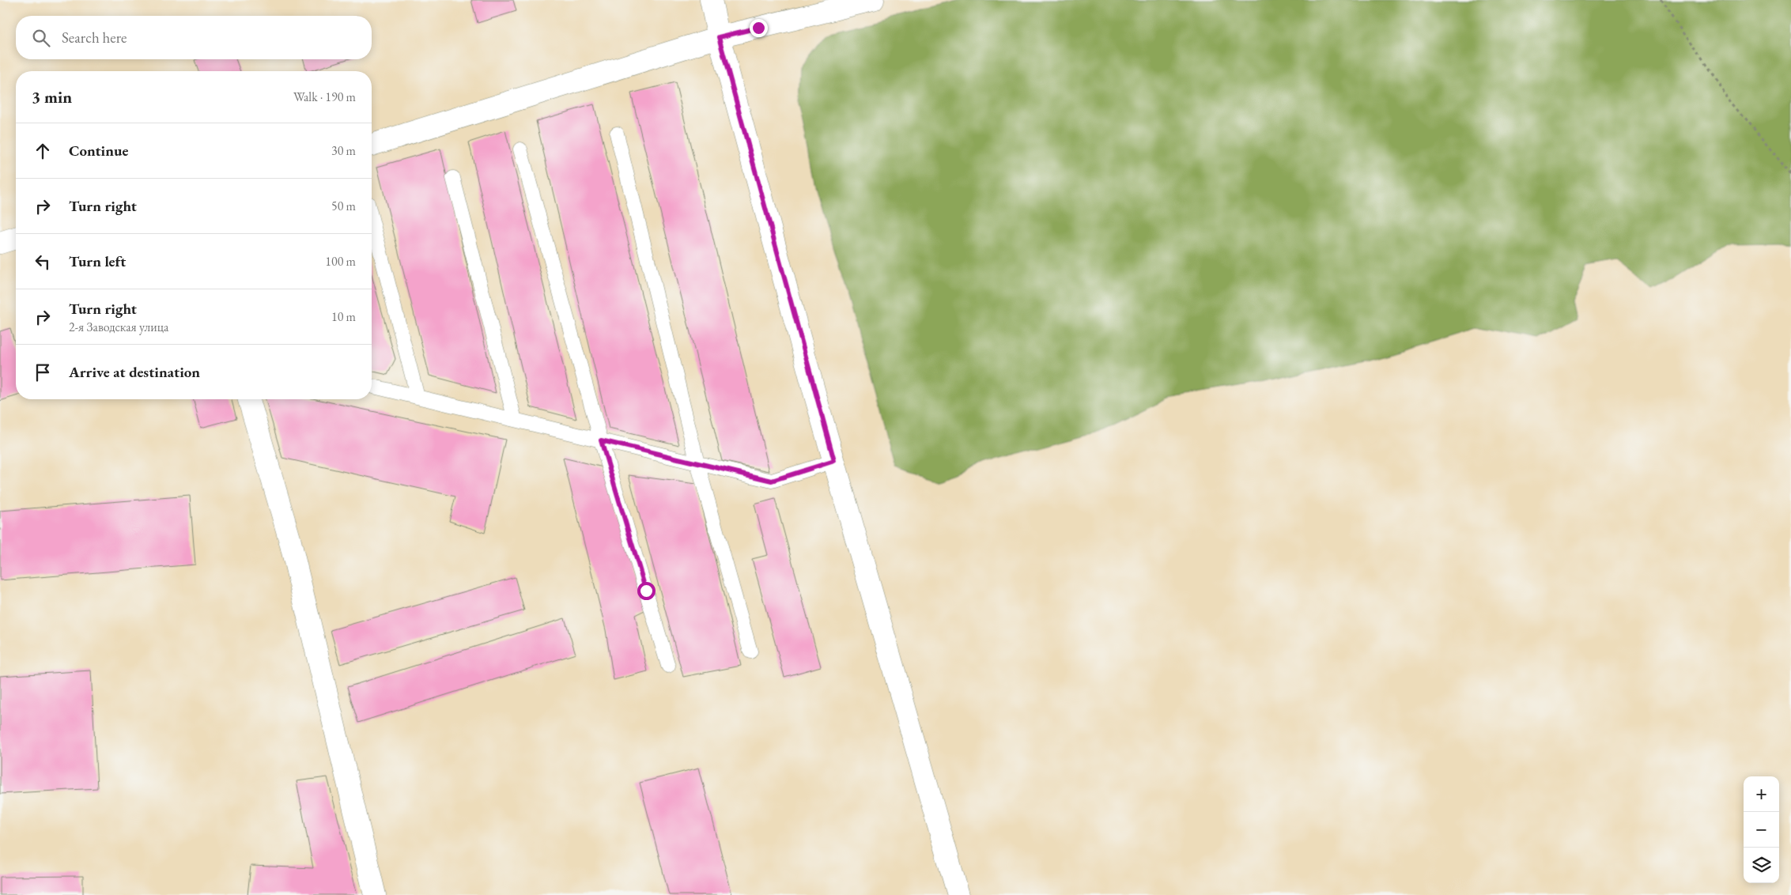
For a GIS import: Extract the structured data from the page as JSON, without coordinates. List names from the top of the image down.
{
  "page": {
    "search": "Search here",
    "heading": ["3 min", "Walk · 190 m"],
    "list": [
      ["Continue", "30 m"],
      ["Turn right", "50 m"],
      ["Turn left", "100 m"],
      ["Turn right", "2-я Заводская улица", "10 m"],
      "Arrive at destination"
    ],
    "map_buttons": ["+", "−"]
  }
}
